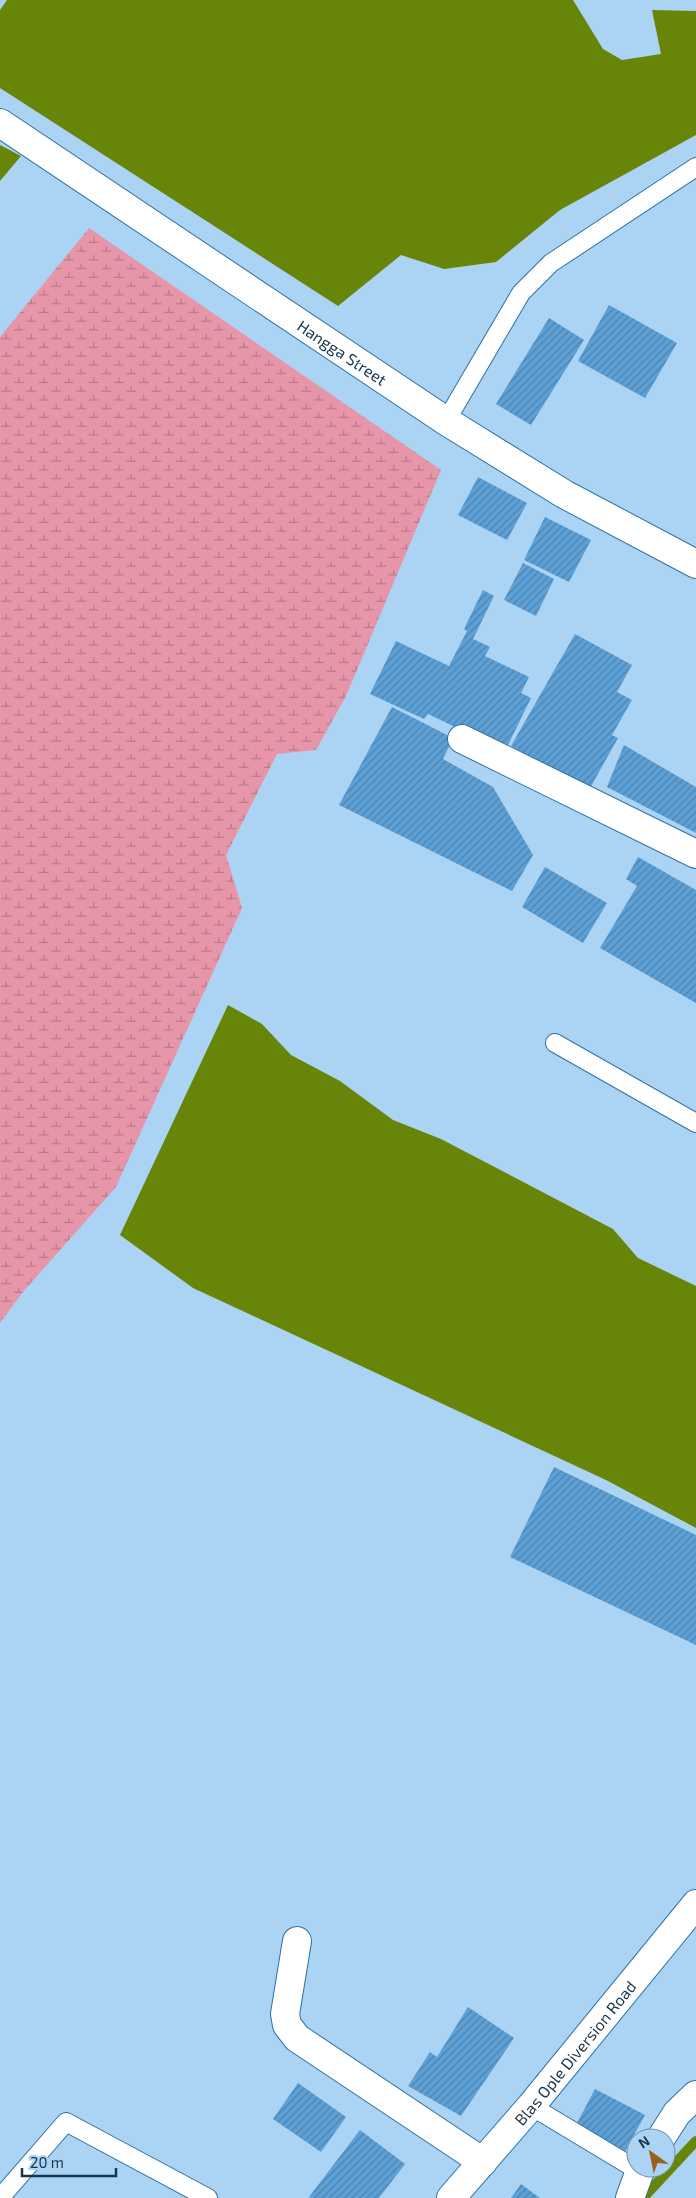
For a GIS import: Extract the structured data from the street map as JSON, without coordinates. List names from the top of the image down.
{
  "streets": {
    "street": ["Hangga Street", "Blas Ople Diversion Road"]
  },
  "scale_bar": "20 m",
  "north": "top left"
}
